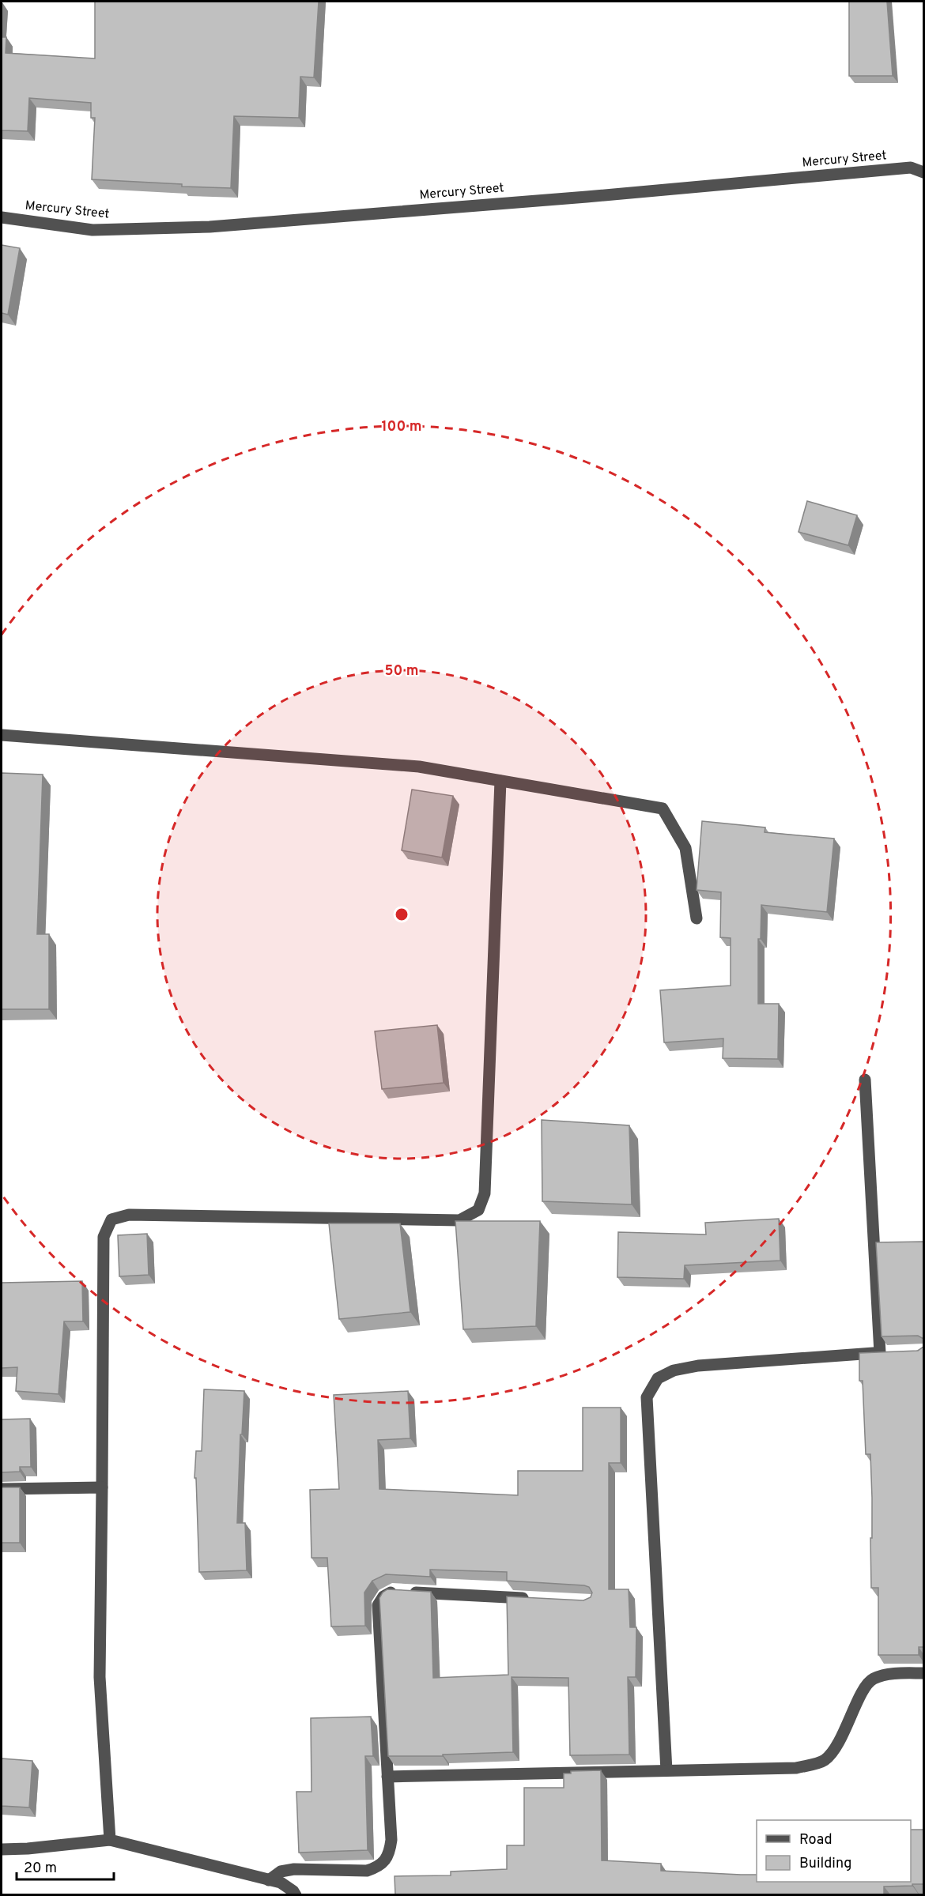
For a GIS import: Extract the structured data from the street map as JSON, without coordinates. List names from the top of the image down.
{
  "streets": {
    "street": ["Mercury Street"]
  },
  "legend": ["Road", "Building"],
  "scale_bar": "20 m",
  "rings": ["100 m", "50 m"]
}
